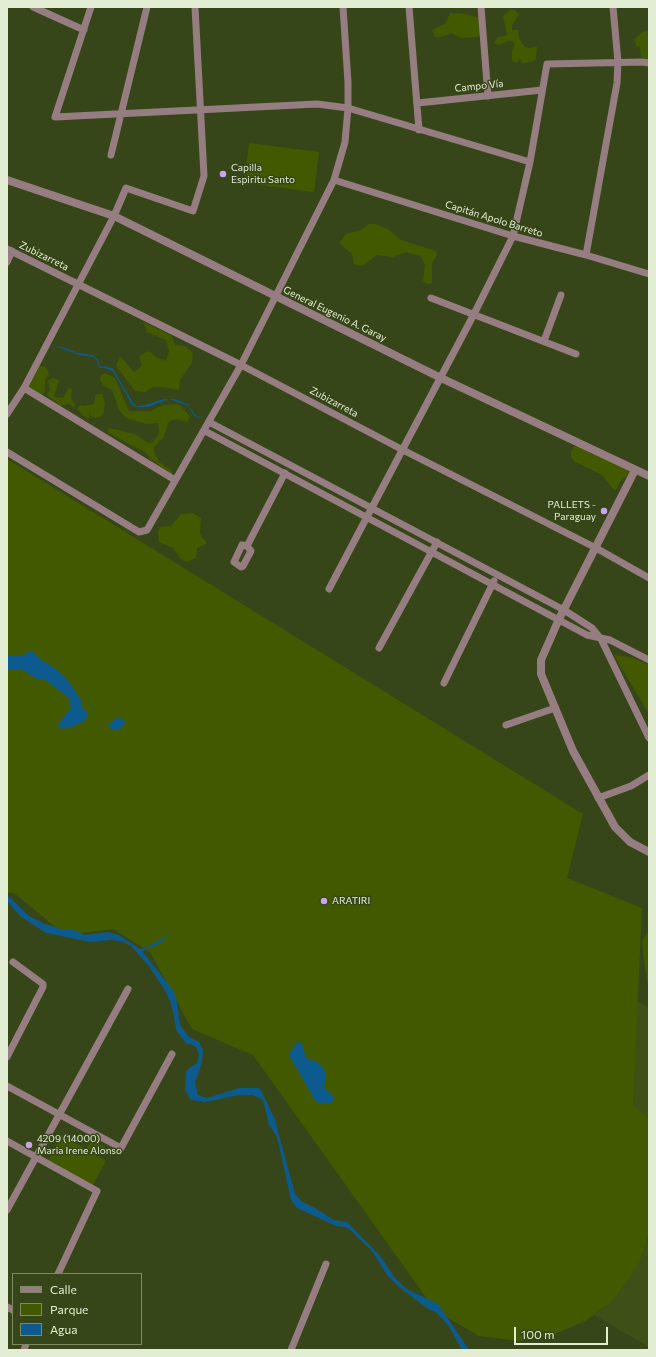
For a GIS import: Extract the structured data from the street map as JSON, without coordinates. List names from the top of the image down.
{
  "streets": {
    "street": [
      "Campo Vía",
      "Capitán Apolo Barreto",
      "Zubizarreta",
      "General Eugenio A. Garay"
    ]
  },
  "places": [
    "Capilla Espiritu Santo",
    "PALLETS - Paraguay",
    "ARATIRI",
    "4209 (14000) Maria Irene Alonso"
  ],
  "legend": ["Calle", "Parque", "Agua"],
  "scale_bar": "100 m"
}
